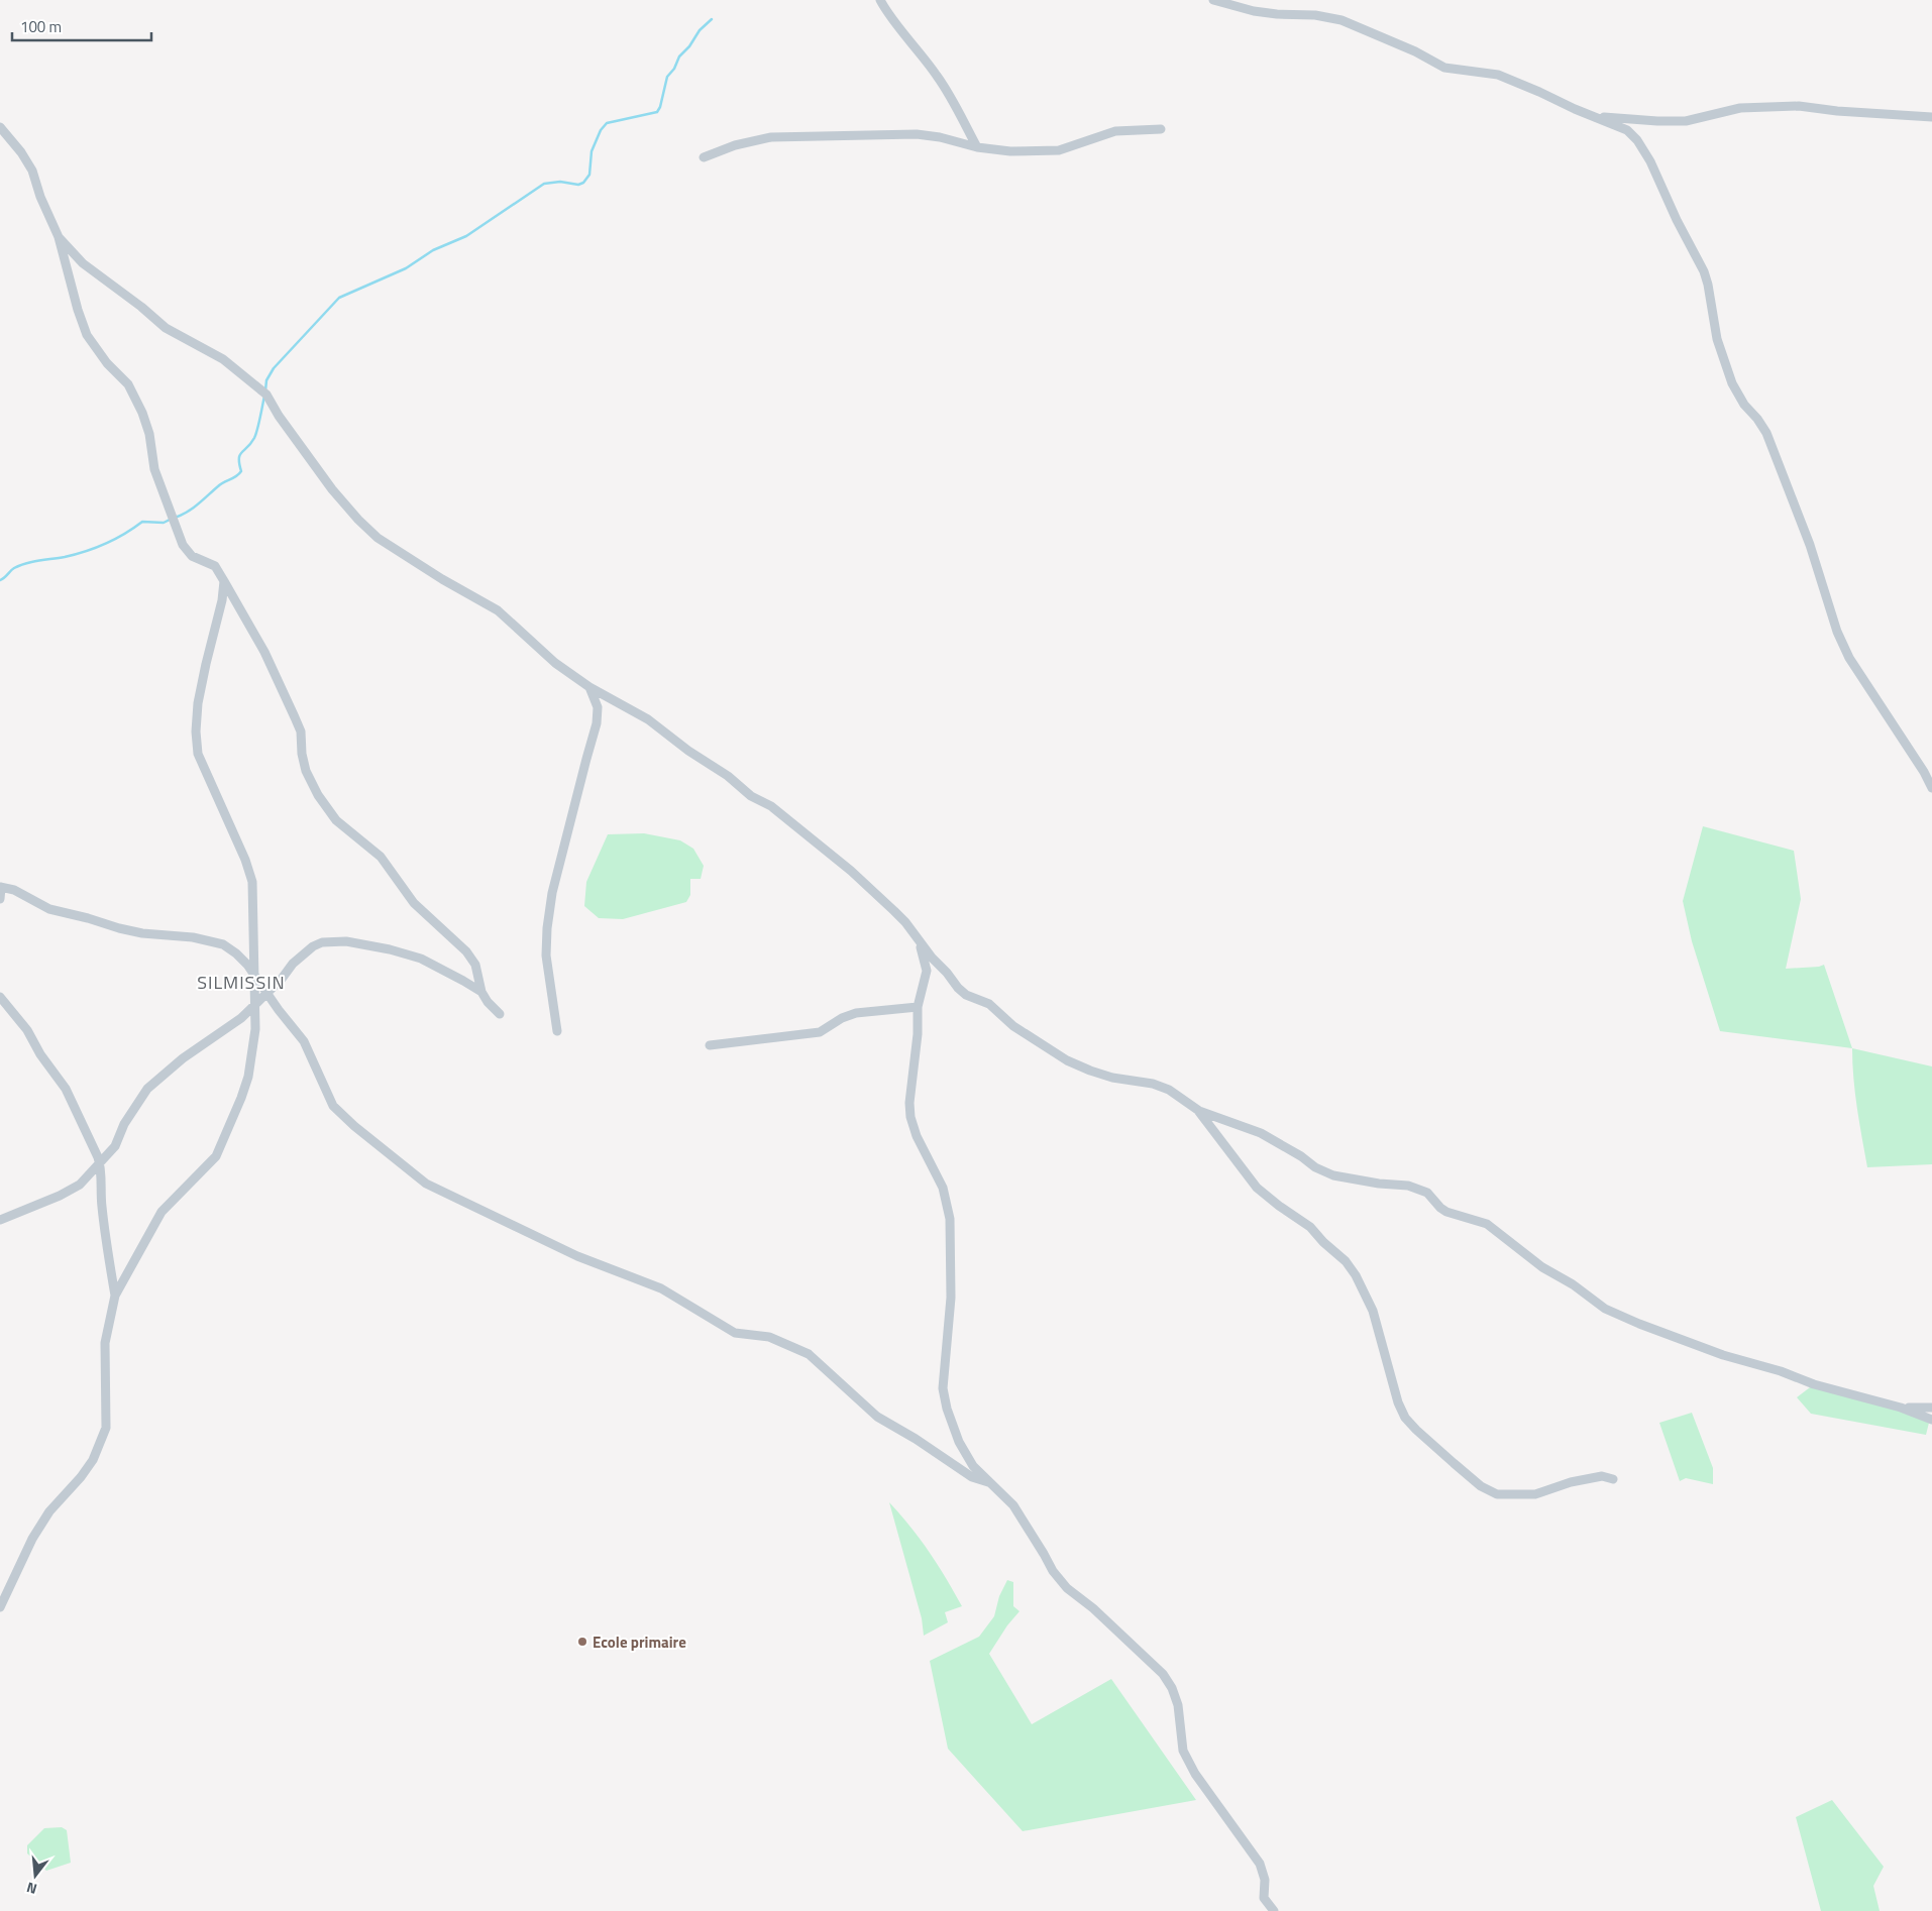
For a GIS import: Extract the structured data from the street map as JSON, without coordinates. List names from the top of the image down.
{
  "districts": ["SILMISSIN"],
  "places": ["Ecole primaire"],
  "scale_bar": "100 m",
  "north": "bottom"
}
